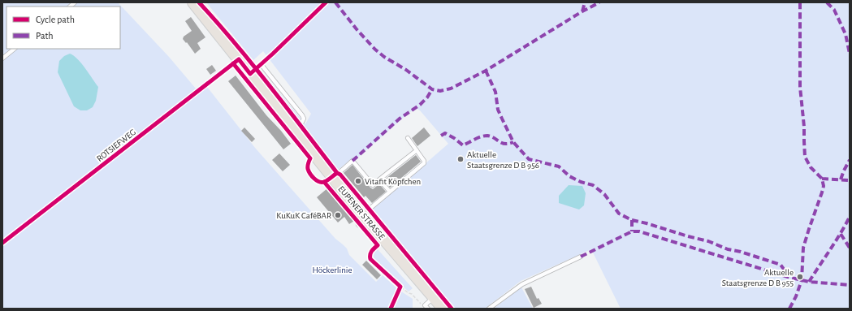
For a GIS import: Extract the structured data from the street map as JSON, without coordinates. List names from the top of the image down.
{
  "streets": {
    "main road": ["EUPENER STRASSE"],
    "lane": ["ROTSIEFWEG"]
  },
  "crossings": [
    ["ROTSIEFWEG", "EUPENER STRASSE"]
  ],
  "parks": ["Höckerlinie"],
  "places": [
    "Aktuelle Staatsgrenze D B 956",
    "Vitafit Köpfchen",
    "KuKuK CaféBAR",
    "Aktuelle Staatsgrenze D B 955"
  ],
  "legend": ["Cycle path", "Path"]
}
